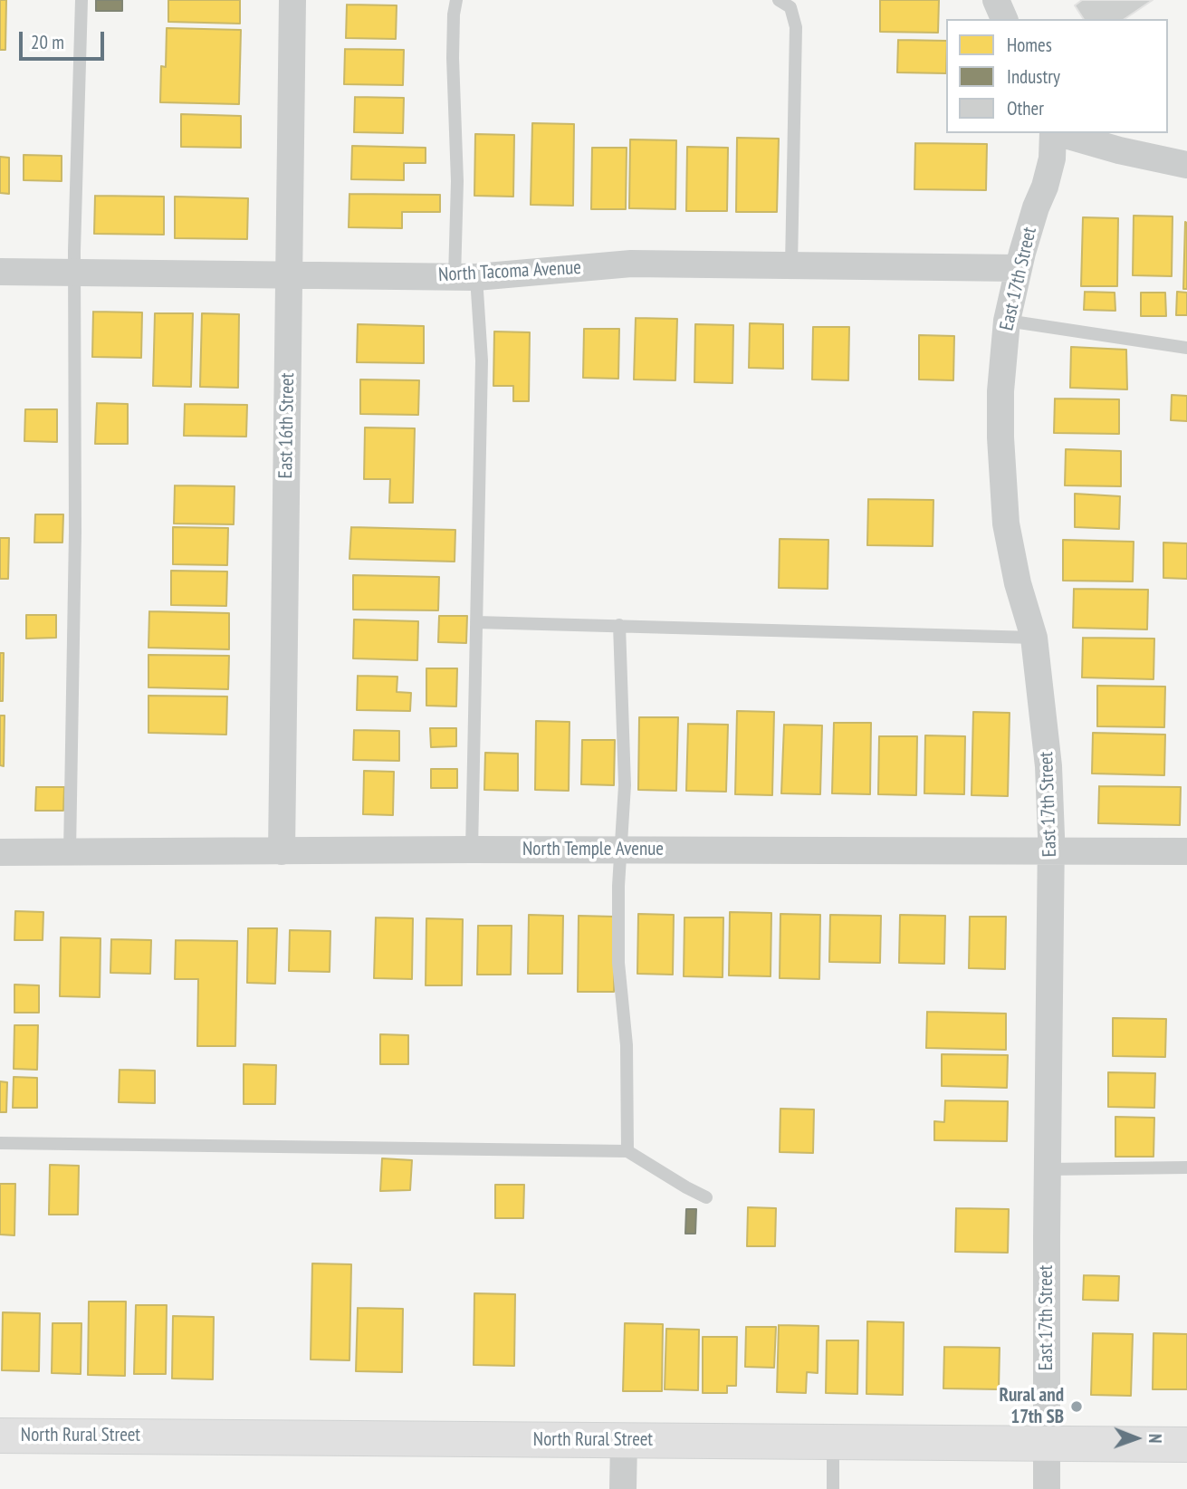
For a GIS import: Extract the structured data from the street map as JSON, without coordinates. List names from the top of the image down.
{
  "streets": {
    "main road": ["North Rural Street"],
    "street": [
      "North Tacoma Avenue",
      "East 17th Street",
      "East 16th Street",
      "North Temple Avenue"
    ]
  },
  "crossings": [
    ["North Tacoma Avenue", "East 17th Street"],
    ["North Tacoma Avenue", "East 16th Street"],
    ["East 17th Street", "North Temple Avenue"],
    ["East 17th Street", "North Rural Street"],
    ["East 16th Street", "North Temple Avenue"]
  ],
  "places": ["Rural and 17th SB"],
  "legend": ["Homes", "Industry", "Other"],
  "scale_bar": "20 m",
  "north": "right"
}
